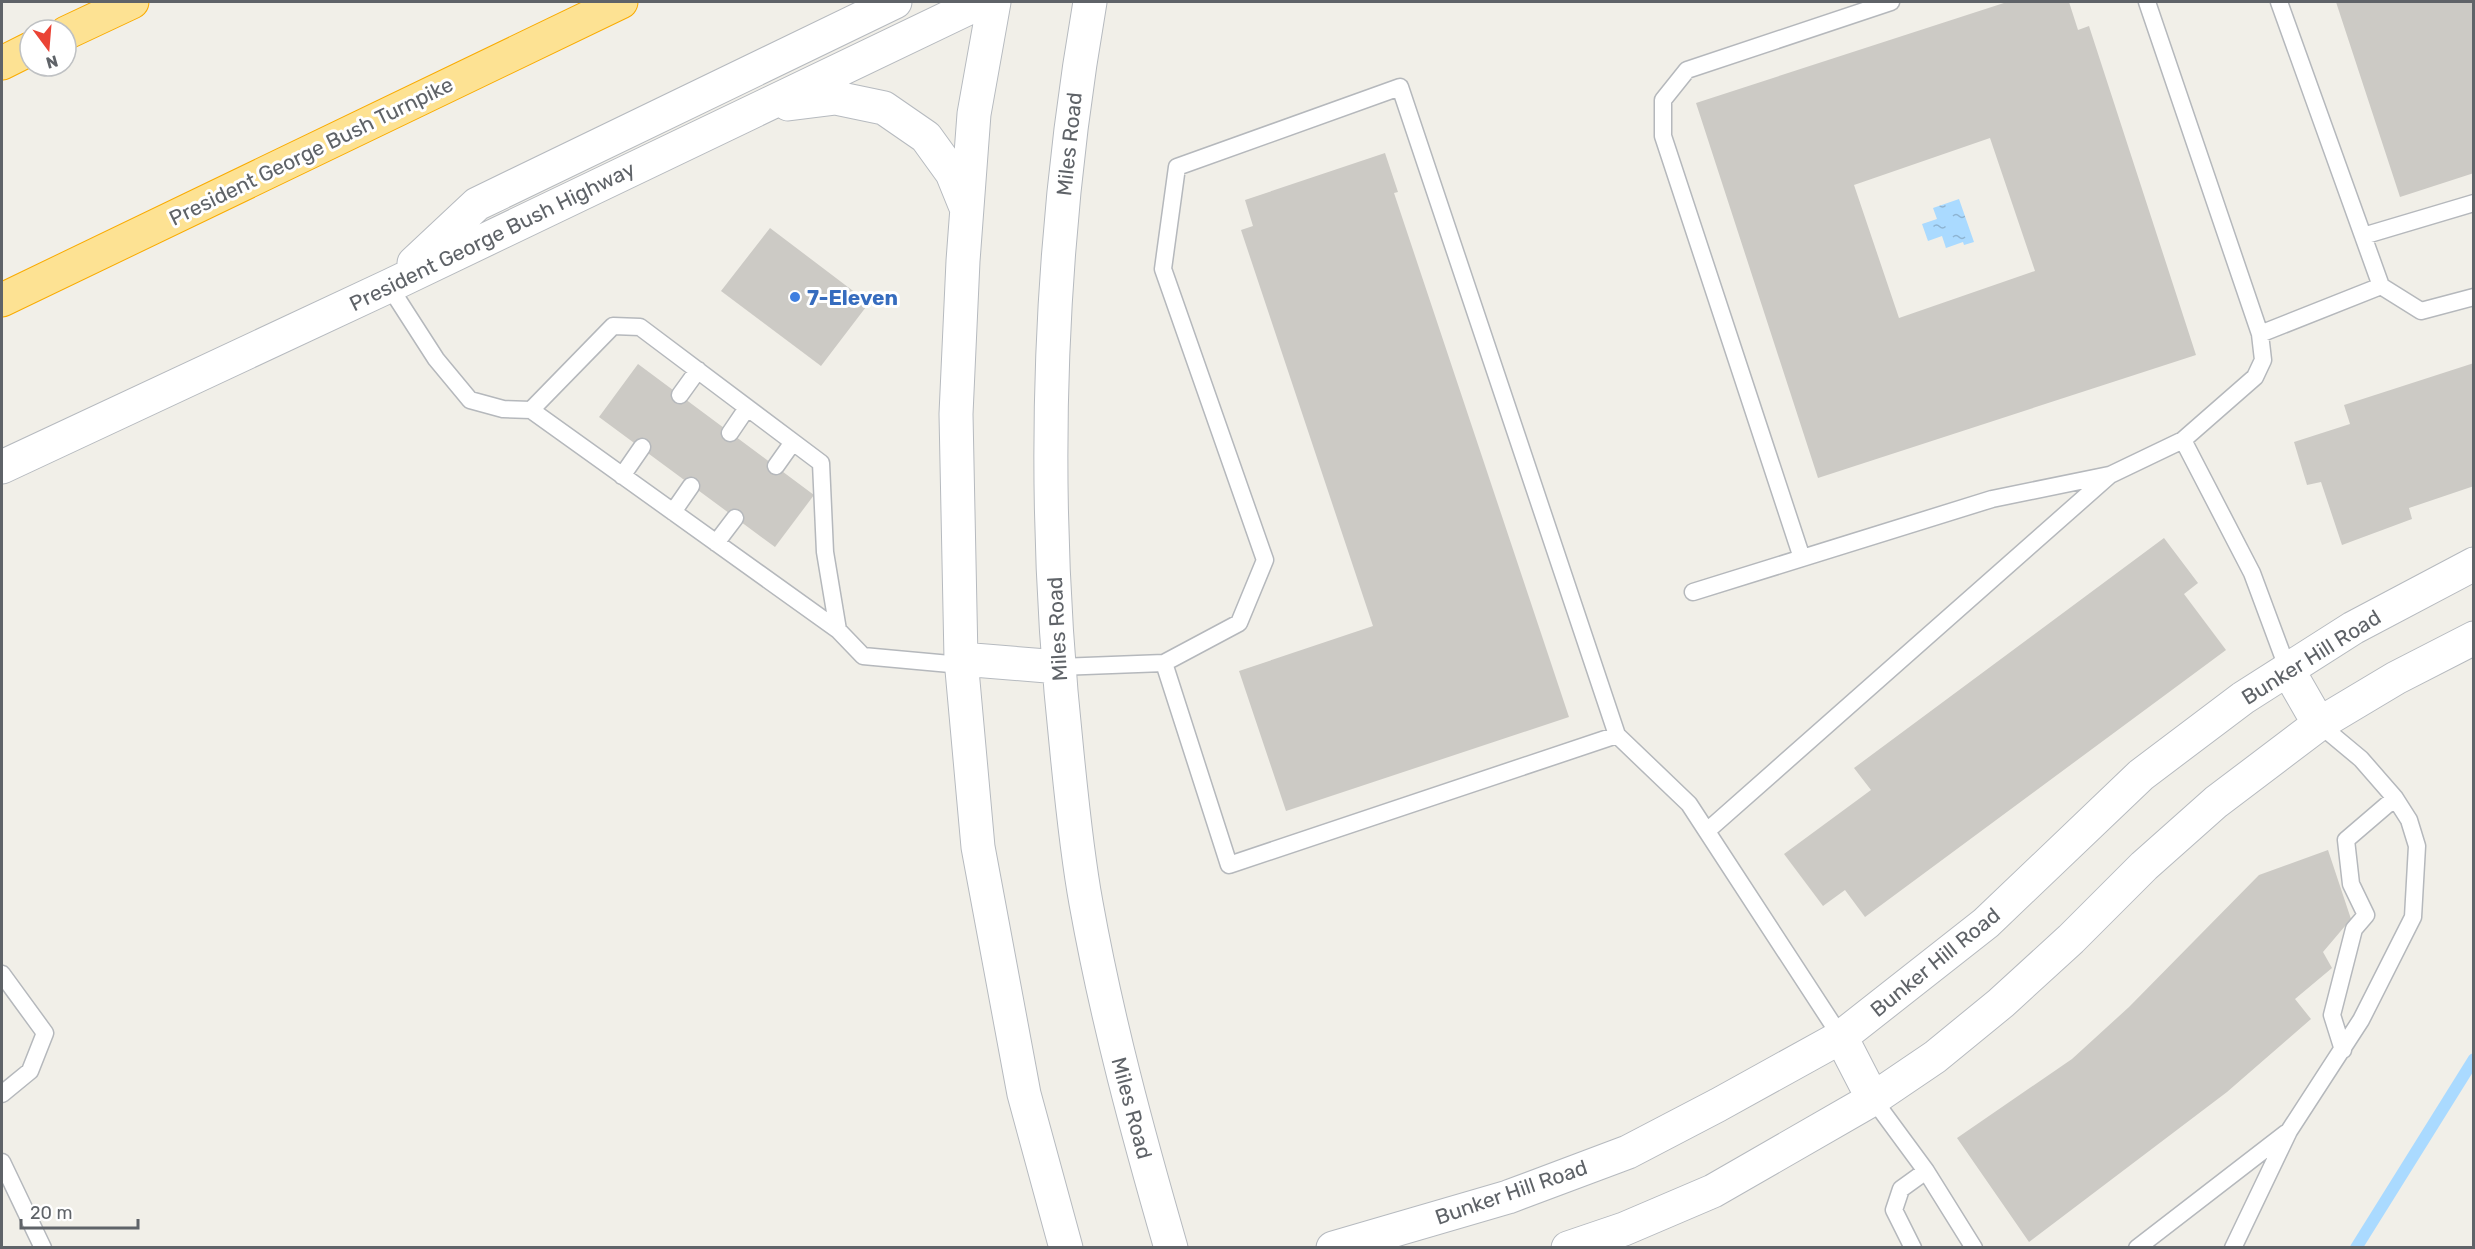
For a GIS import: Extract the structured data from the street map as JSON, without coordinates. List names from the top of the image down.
{
  "streets": {
    "highway": ["President George Bush Turnpike"],
    "main road": ["Miles Road", "President George Bush Highway", "Bunker Hill Road"]
  },
  "places": ["7-Eleven"],
  "scale_bar": "20 m",
  "north": "bottom"
}
